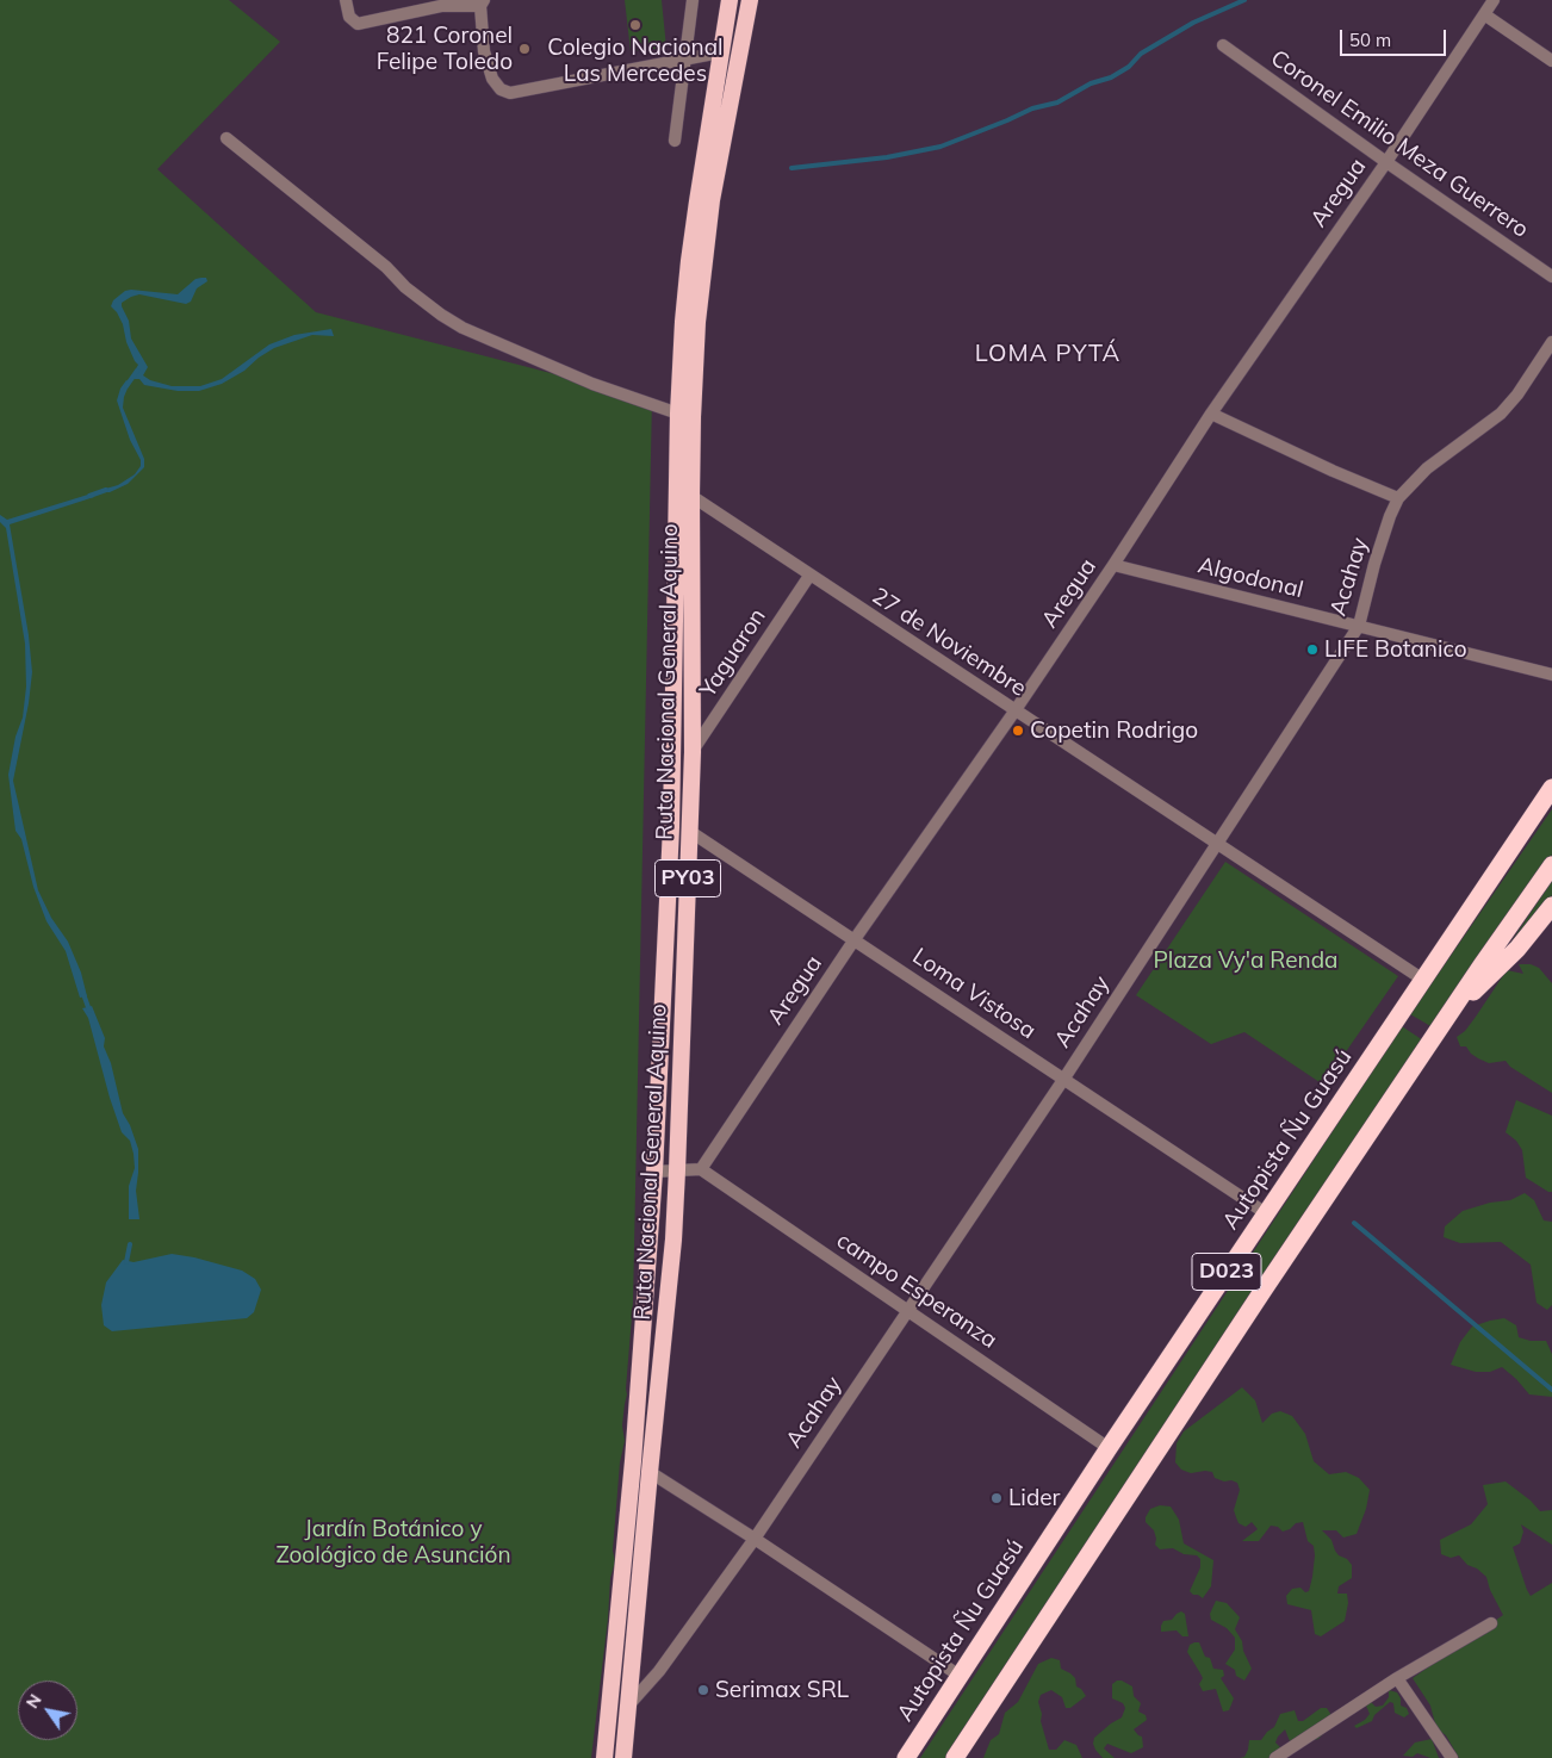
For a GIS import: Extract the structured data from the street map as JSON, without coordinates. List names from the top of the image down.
{
  "streets": {
    "highway": [
      "Ruta Nacional General Aquino",
      "PY03",
      "Autopista Ñu Guasú",
      "D023"
    ],
    "street": [
      "Coronel Emilio Meza Guerrero",
      "Aregua",
      "Acahay",
      "Algodonal",
      "27 de Noviembre",
      "Yaguaron",
      "Loma Vistosa",
      "campo Esperanza"
    ]
  },
  "crossings": [
    ["Coronel Emilio Meza Guerrero", "Aregua"],
    ["Aregua", "Algodonal"],
    ["Aregua", "27 de Noviembre"],
    ["Aregua", "Loma Vistosa"],
    ["Aregua", "campo Esperanza"],
    ["Acahay", "Algodonal"],
    ["Acahay", "27 de Noviembre"],
    ["Acahay", "Ruta Nacional General Aquino"],
    ["Acahay", "Loma Vistosa"],
    ["Acahay", "campo Esperanza"],
    ["27 de Noviembre", "Yaguaron"],
    ["27 de Noviembre", "Ruta Nacional General Aquino"],
    ["27 de Noviembre", "Autopista Ñu Guasú"],
    ["Yaguaron", "Ruta Nacional General Aquino"],
    ["Ruta Nacional General Aquino", "Loma Vistosa"],
    ["Loma Vistosa", "Autopista Ñu Guasú"],
    ["Autopista Ñu Guasú", "campo Esperanza"]
  ],
  "districts": ["LOMA PYTÁ"],
  "parks": ["Plaza Vy'a Renda", "Jardín Botánico y Zoológico de Asunción"],
  "places": [
    "Colegio Nacional Las Mercedes",
    "821 Coronel Felipe Toledo",
    "LIFE Botanico",
    "Copetin Rodrigo",
    "Lider",
    "Serimax SRL"
  ],
  "scale_bar": "50 m",
  "north": "top left"
}
